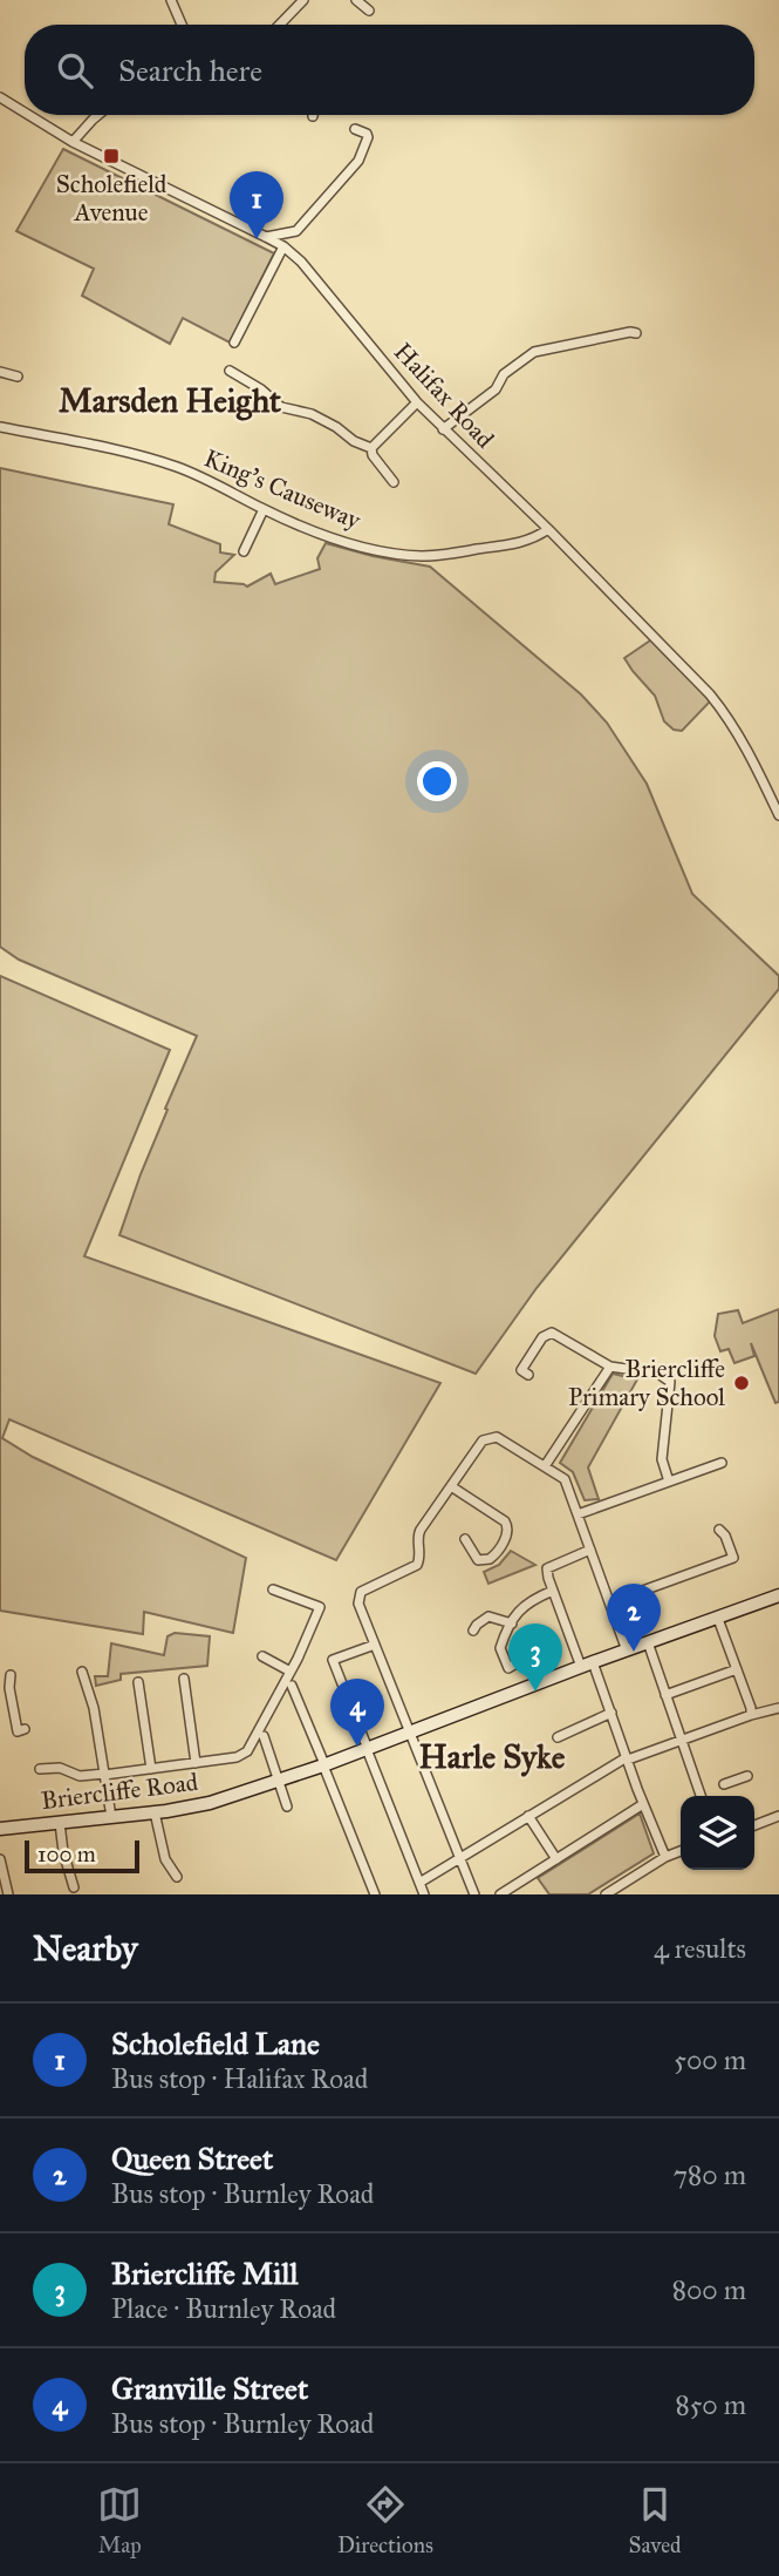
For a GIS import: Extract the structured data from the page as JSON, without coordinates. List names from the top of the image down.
{
  "streets": {
    "street": ["Halifax Road", "King's Causeway", "Briercliffe Road"]
  },
  "crossings": [
    ["Halifax Road", "King's Causeway"]
  ],
  "districts": ["Marsden Height", "Harle Syke"],
  "places": {
    "transit": ["Scholefield Avenue"],
    "other": ["Briercliffe Primary School"]
  },
  "scale_bar": "100 m",
  "page": {
    "search": "Search here",
    "pins": [
      "1",
      "2",
      "3",
      "4"
    ],
    "scale": "100 m",
    "heading": ["Nearby", "4 results"],
    "list": [
      {
        "mark": "1",
        "name": "Scholefield Lane",
        "note": "Bus stop · Halifax Road",
        "value": "500 m"
      },
      {
        "mark": "2",
        "name": "Queen Street",
        "note": "Bus stop · Burnley Road",
        "value": "780 m"
      },
      {
        "mark": "3",
        "name": "Briercliffe Mill",
        "note": "Place · Burnley Road",
        "value": "800 m"
      },
      {
        "mark": "4",
        "name": "Granville Street",
        "note": "Bus stop · Burnley Road",
        "value": "850 m"
      }
    ],
    "nav": ["Map", "Directions", "Saved"]
  }
}
